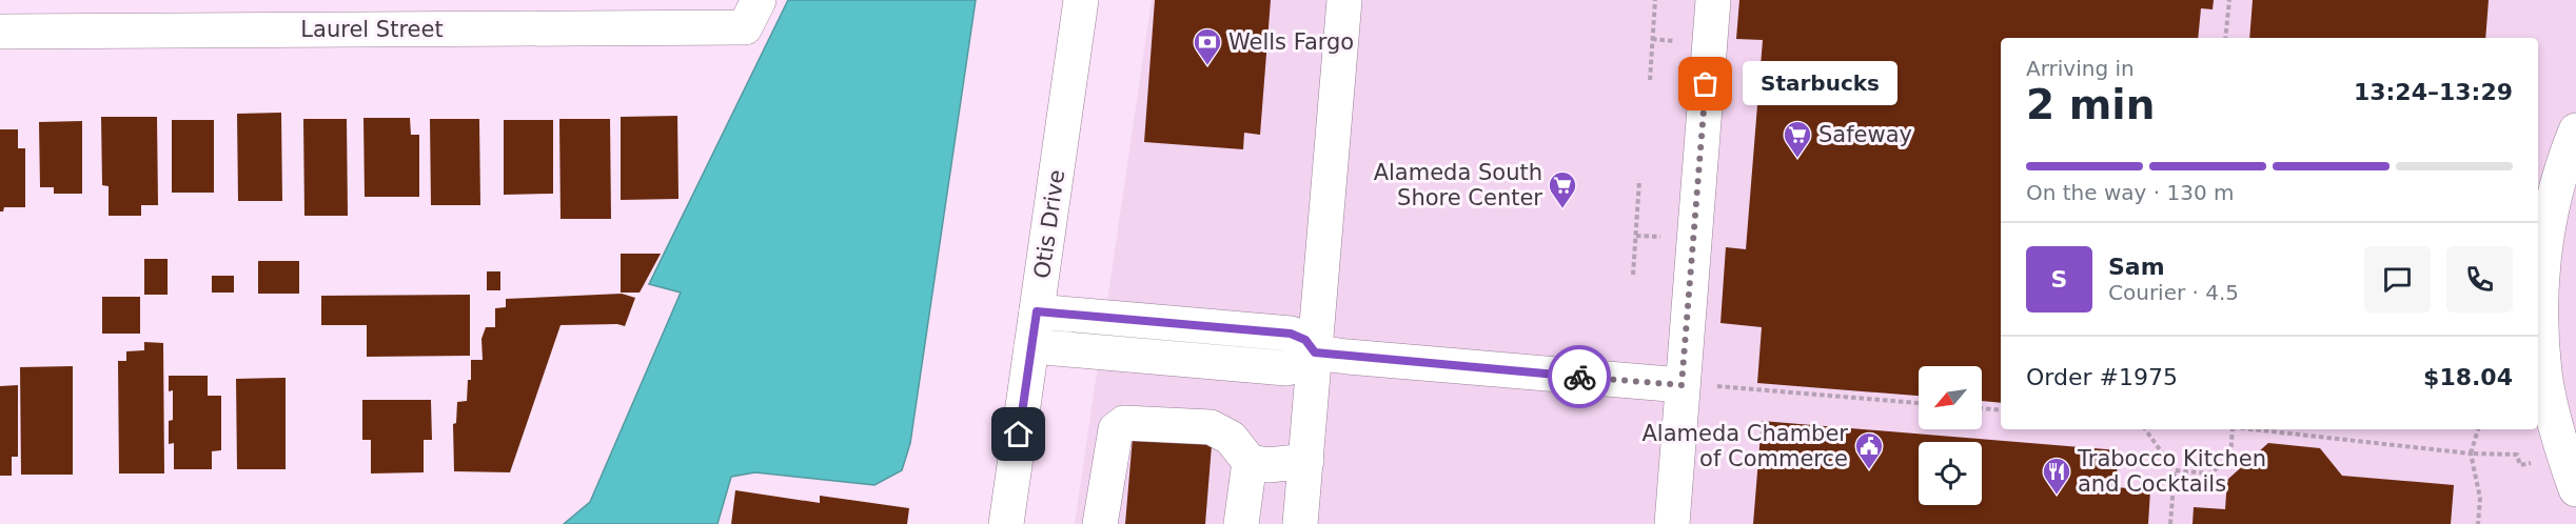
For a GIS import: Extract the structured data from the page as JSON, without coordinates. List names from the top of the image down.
{
  "streets": {
    "street": ["Laurel Street", "Otis Drive"]
  },
  "places": {
    "bank": ["Wells Fargo"],
    "other": ["Starbucks"],
    "supermarket": ["Safeway", "Alameda South Shore Center"],
    "public building": ["Alameda Chamber of Commerce"],
    "restaurant": ["Trabocco Kitchen and Cocktails"]
  },
  "north": "bottom left",
  "page": {
    "heading": ["2 min", "Arriving in", "13:24–13:29"],
    "panel": [
      "Sam",
      "Courier · 4.5",
      "Order #1975",
      "$18.04"
    ],
    "bubble": "Starbucks",
    "bar": "On the way · 130 m",
    "round": "S"
  }
}
